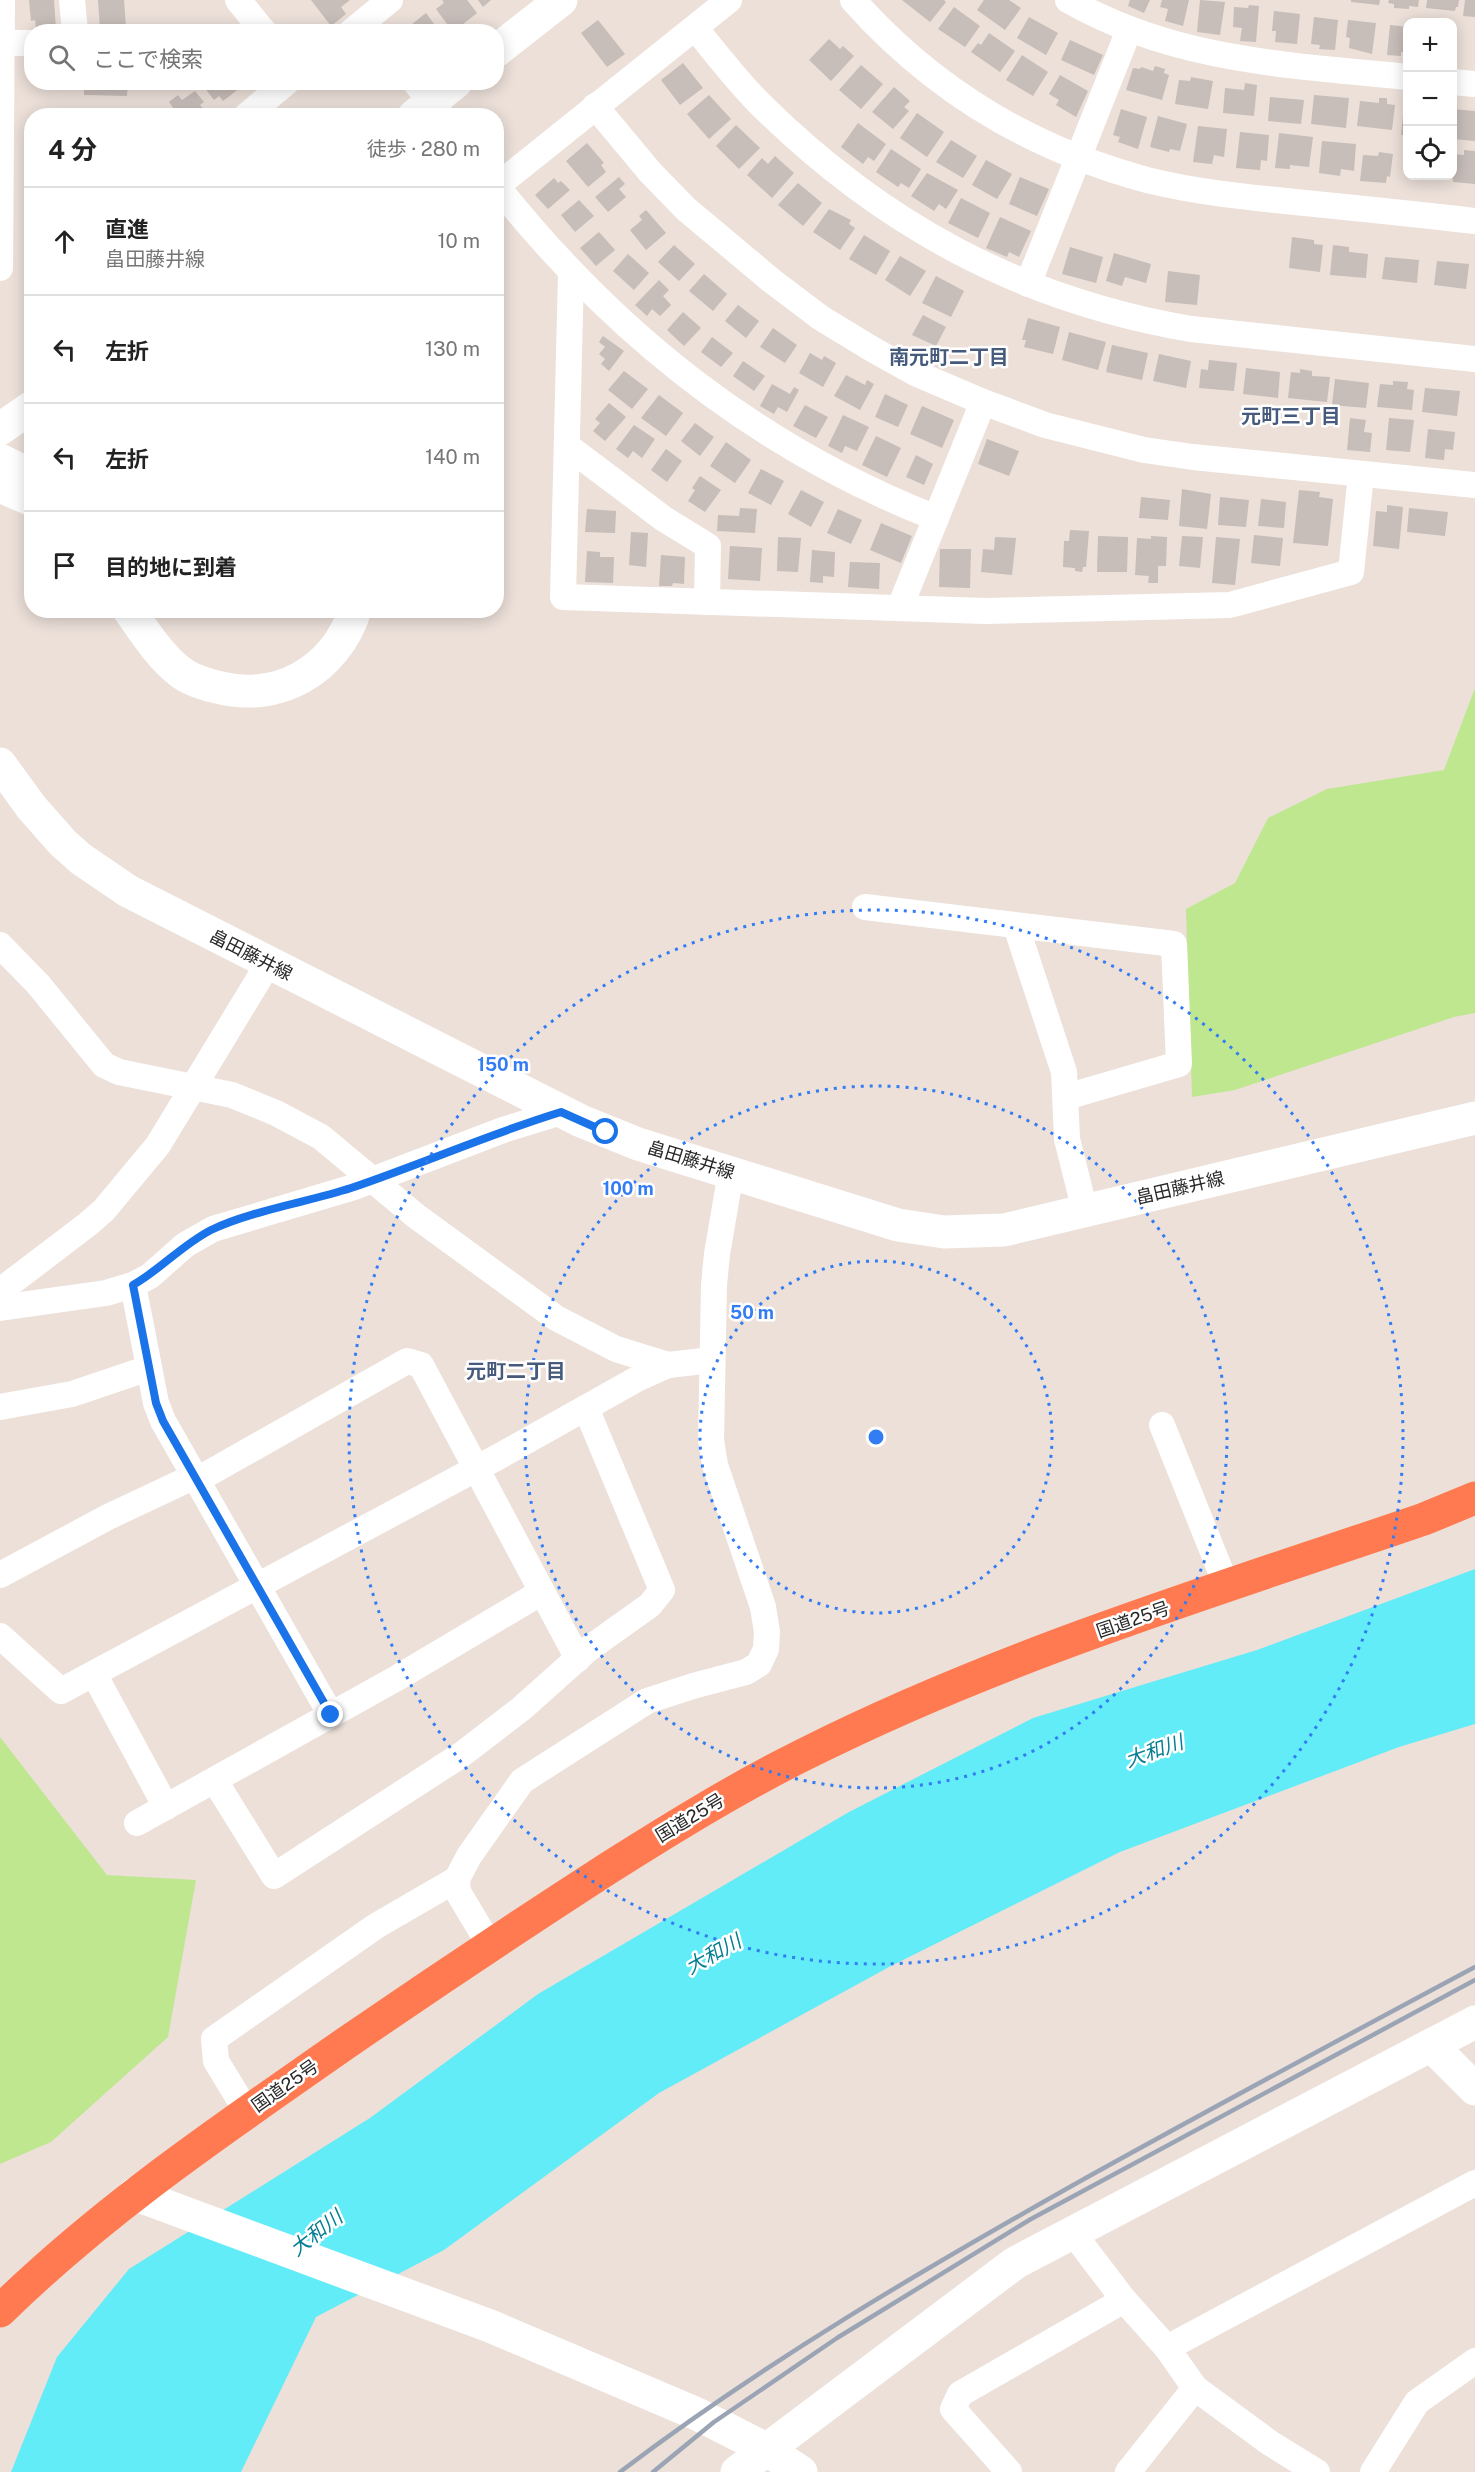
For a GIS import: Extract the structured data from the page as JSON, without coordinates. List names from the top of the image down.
{
  "streets": {
    "highway": ["国道25号"],
    "street": ["畠田藤井線"]
  },
  "districts": ["南元町二丁目", "元町三丁目", "元町二丁目"],
  "water": ["大和川"],
  "page": {
    "map_buttons": ["+", "−"],
    "search": "ここで検索",
    "heading": ["4 分", "徒歩 · 280 m"],
    "list": [
      ["直進", "畠田藤井線", "10 m"],
      ["左折", "130 m"],
      ["左折", "140 m"],
      "目的地に到着"
    ]
  },
  "rings": ["150 m", "100 m", "50 m"]
}
